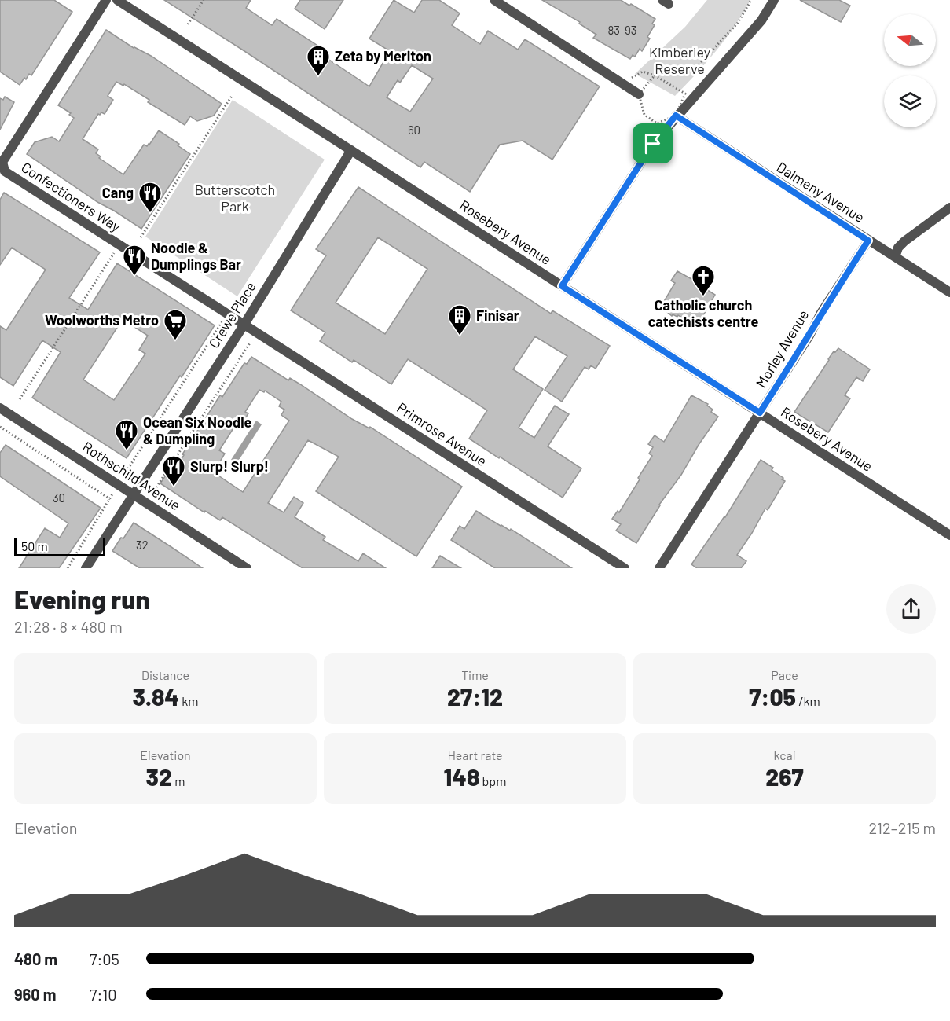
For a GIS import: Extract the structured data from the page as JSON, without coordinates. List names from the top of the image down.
{
  "streets": {
    "street": [
      "Dalmeny Avenue",
      "Confectioners Way",
      "Rosebery Avenue",
      "Crewe Place",
      "Morley Avenue",
      "Primrose Avenue",
      "Rothschild Avenue"
    ]
  },
  "crossings": [
    ["Dalmeny Avenue", "Morley Avenue"],
    ["Confectioners Way", "Crewe Place"],
    ["Confectioners Way", "Primrose Avenue"],
    ["Rosebery Avenue", "Crewe Place"],
    ["Rosebery Avenue", "Morley Avenue"],
    ["Crewe Place", "Primrose Avenue"],
    ["Crewe Place", "Rothschild Avenue"]
  ],
  "parks": ["Kimberley Reserve", "Butterscotch Park"],
  "places": {
    "building": ["Zeta by Meriton", "Finisar"],
    "restaurant": [
      "Cang",
      "Noodle & Dumplings Bar",
      "Ocean Six Noodle & Dumpling",
      "Slurp! Slurp!"
    ],
    "church": ["Catholic church catechists centre"],
    "supermarket": ["Woolworths Metro"]
  },
  "house_numbers": [
    "83-93",
    "60",
    "30",
    "32"
  ],
  "scale_bar": "50 m",
  "north": "left",
  "page": {
    "scale": "50 m",
    "heading": ["Evening run", "21:28 · 8 × 480 m"],
    "stats": [
      ["Distance", "3.84 km"],
      ["Time", "27:12"],
      ["Pace", "7:05 /km"],
      ["Elevation", "32 m"],
      ["Heart rate", "148 bpm"],
      ["kcal", "267"]
    ],
    "chart": ["Elevation", "212–215 m"],
    "list": [
      {
        "name": "480 m",
        "note": "7:05"
      },
      {
        "name": "960 m",
        "note": "7:10"
      }
    ]
  }
}
